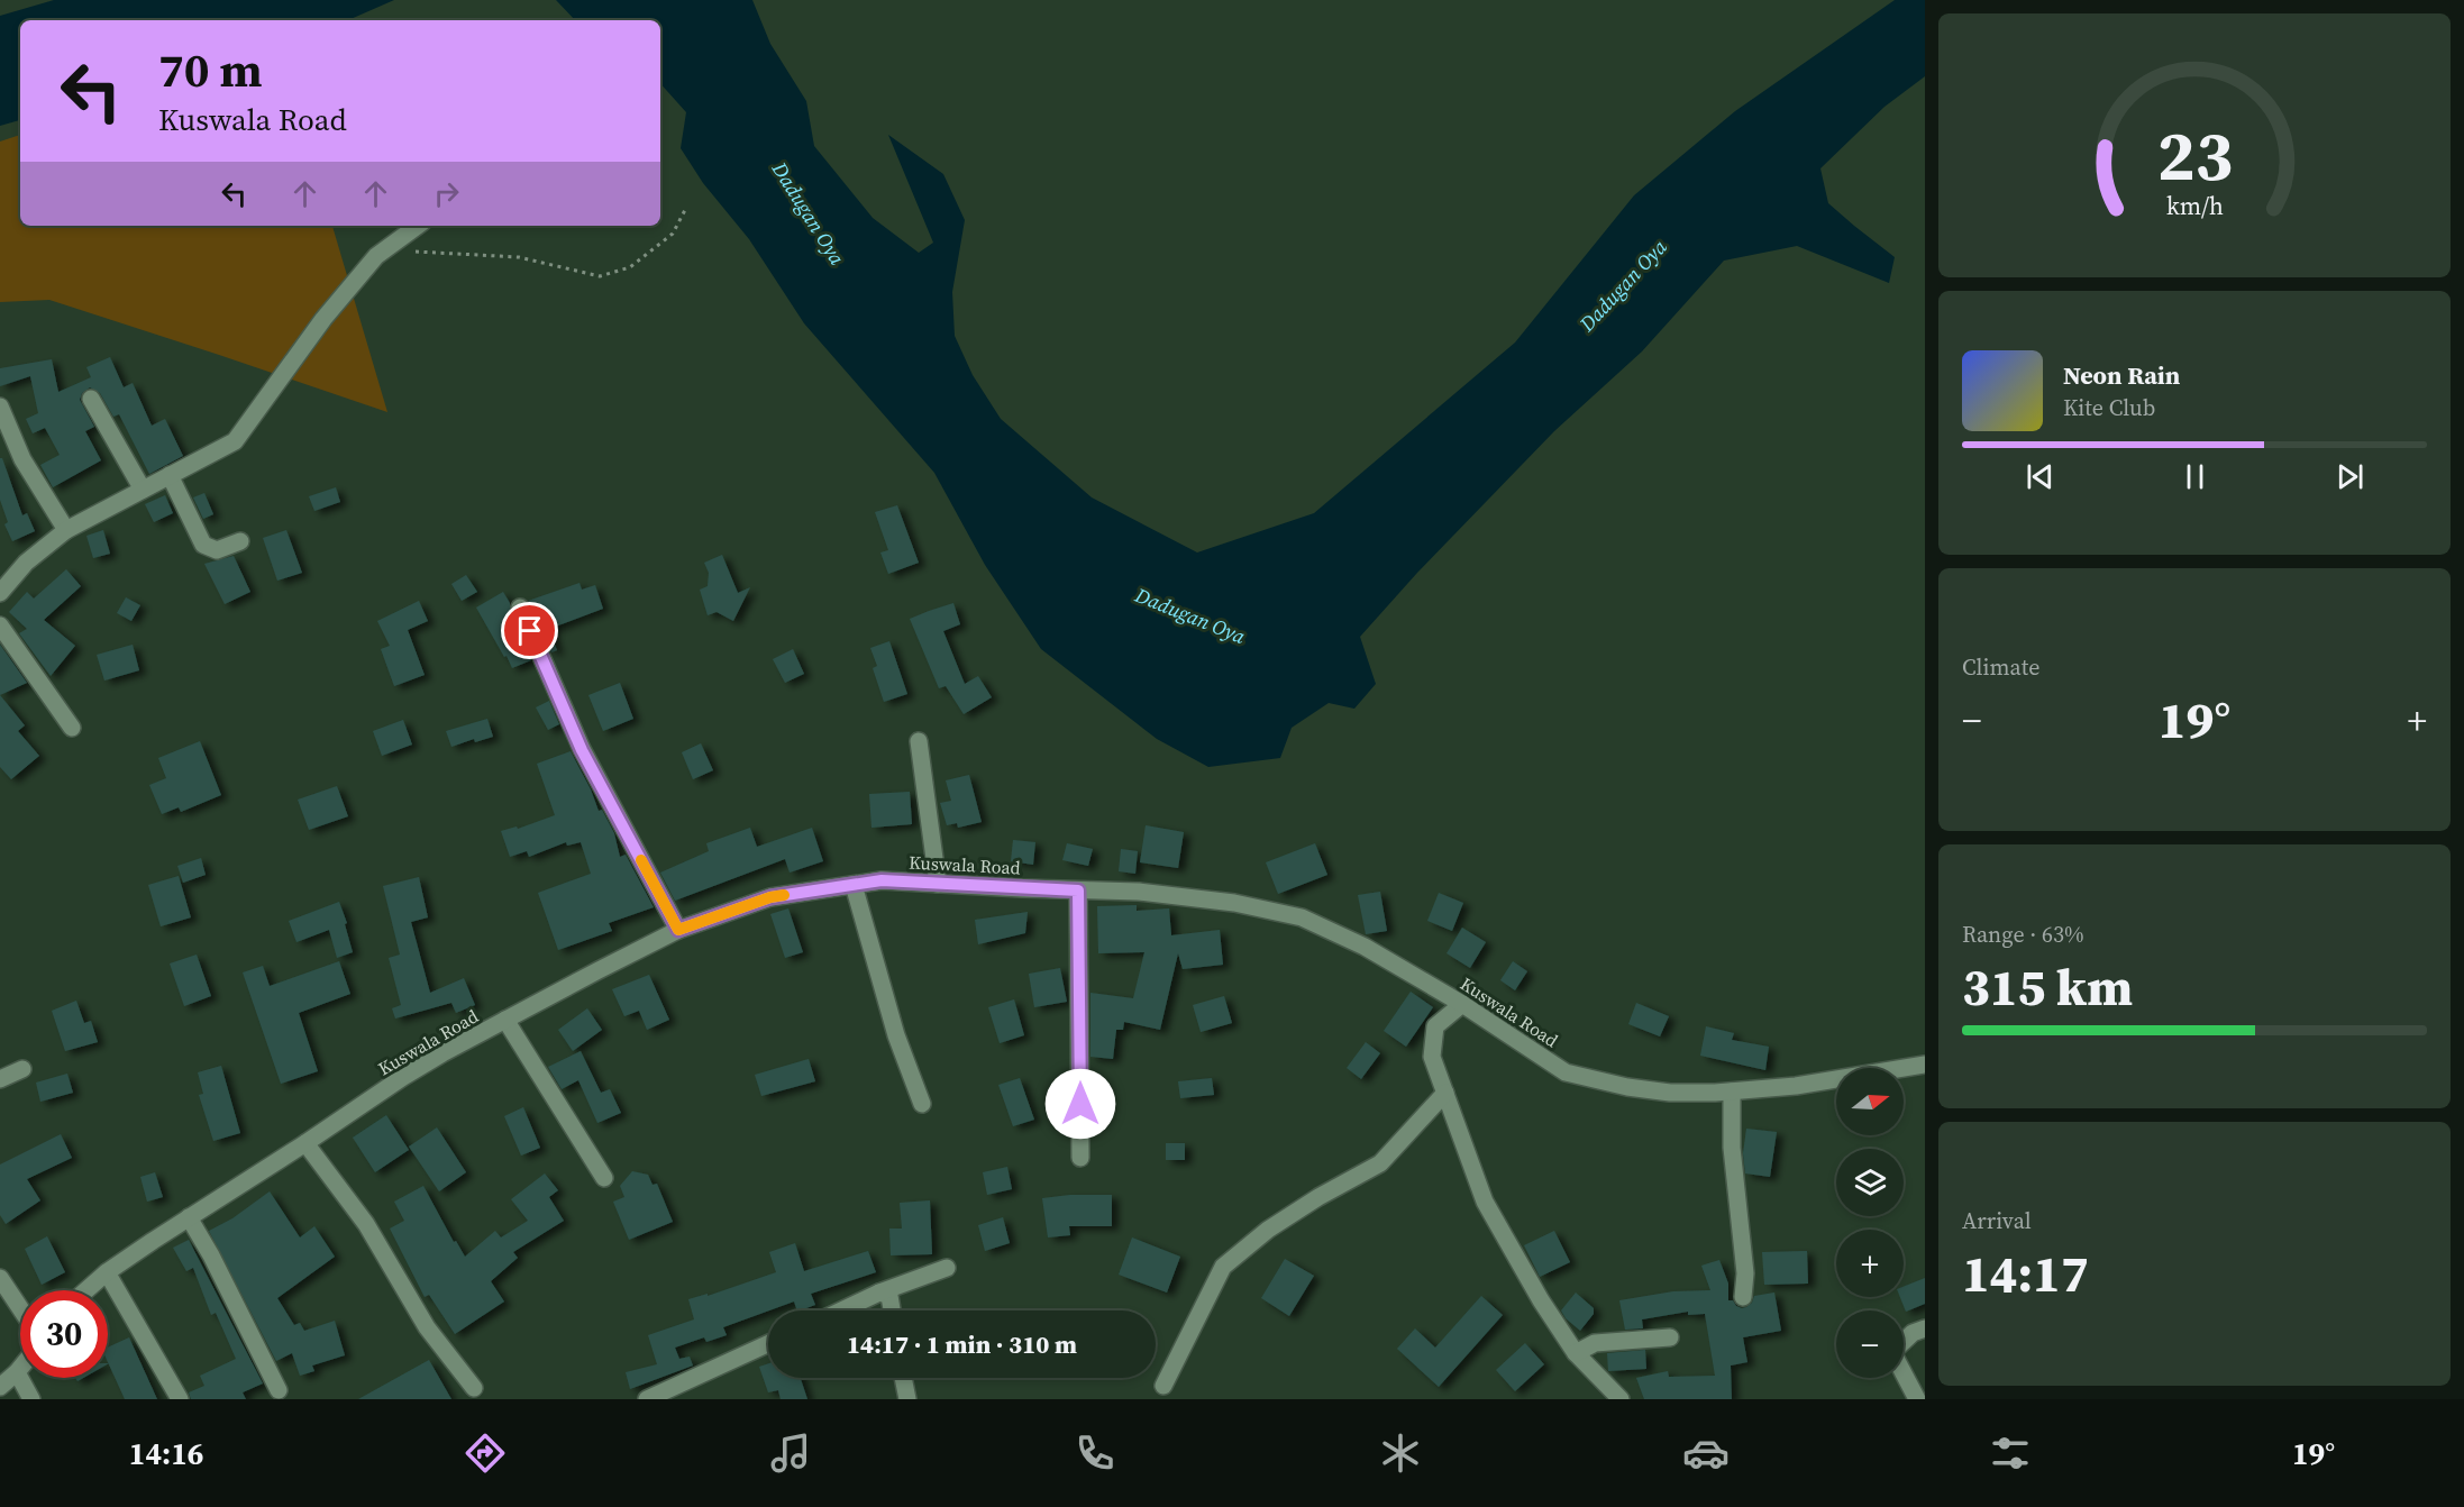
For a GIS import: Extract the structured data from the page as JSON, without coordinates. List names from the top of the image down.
{
  "streets": {
    "street": ["Kuswala Road"]
  },
  "water": ["Dadugan Oya"],
  "north": "right",
  "page": {
    "turn": ["70 m", "Kuswala Road"],
    "song": ["Neon Rain", "Kite Club"],
    "tile": [
      "Climate",
      ["Range · 63%", "315 km"],
      ["Arrival", "14:17"]
    ],
    "heat": ["−", "19°", "+"],
    "map_buttons": ["+", "−"],
    "limit": "30",
    "trip": "14:17 · 1 min · 310 m",
    "tabs": ["14:16", "19°"],
    "gauge": ["23", "km/h"]
  }
}
